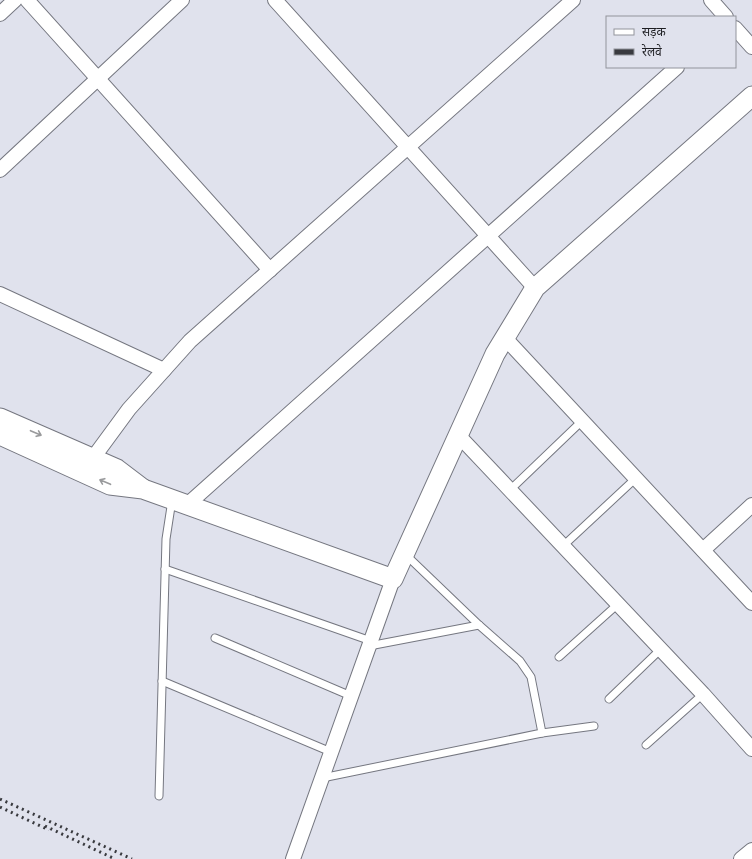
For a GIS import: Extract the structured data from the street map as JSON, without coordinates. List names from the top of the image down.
{
  "legend": ["सड़क", "रेलवे"]
}
